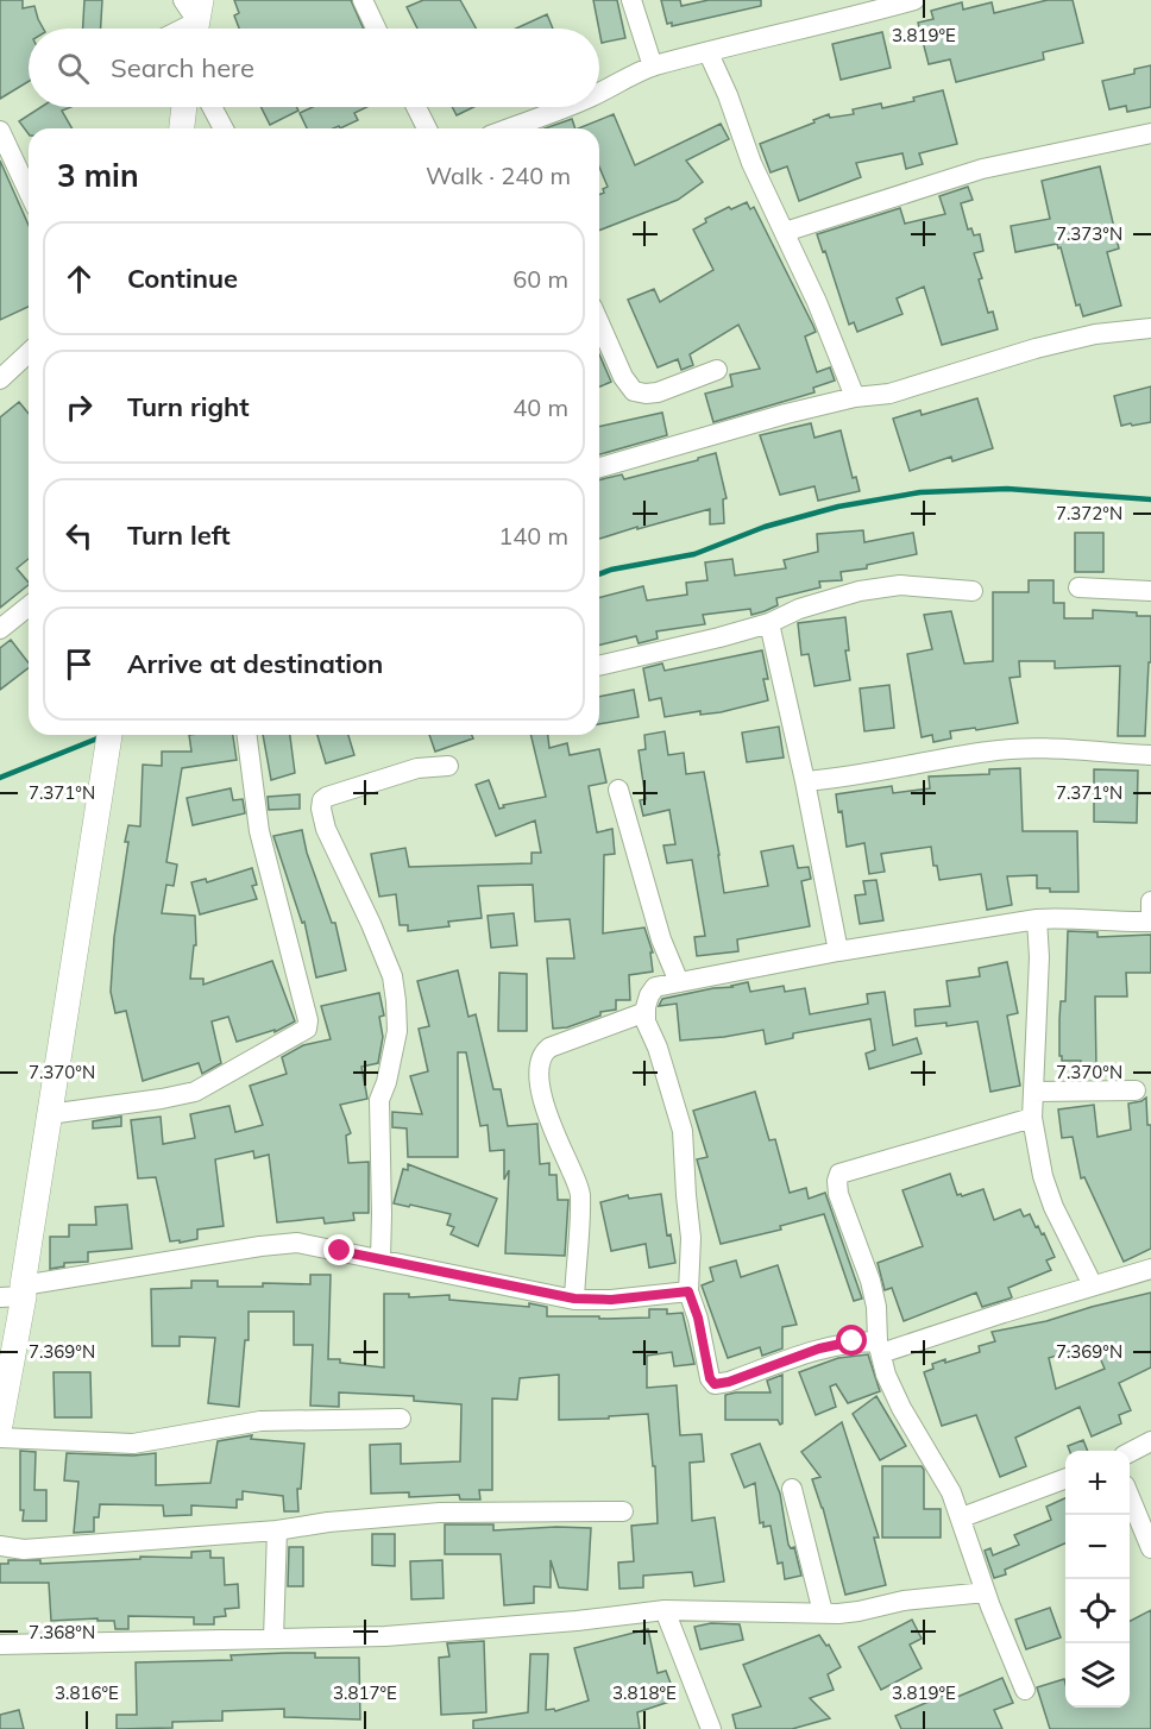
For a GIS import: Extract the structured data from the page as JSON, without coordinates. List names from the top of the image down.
{
  "page": {
    "search": "Search here",
    "heading": ["3 min", "Walk · 240 m"],
    "list": [
      ["Continue", "60 m"],
      ["Turn right", "40 m"],
      ["Turn left", "140 m"],
      "Arrive at destination"
    ],
    "map_buttons": ["+", "−"]
  },
  "coordinates": [
    "3.819°E",
    "7.373°N",
    "7.372°N",
    "7.371°N",
    "7.370°N",
    "7.369°N",
    "7.368°N",
    "3.816°E",
    "3.817°E",
    "3.818°E"
  ]
}
